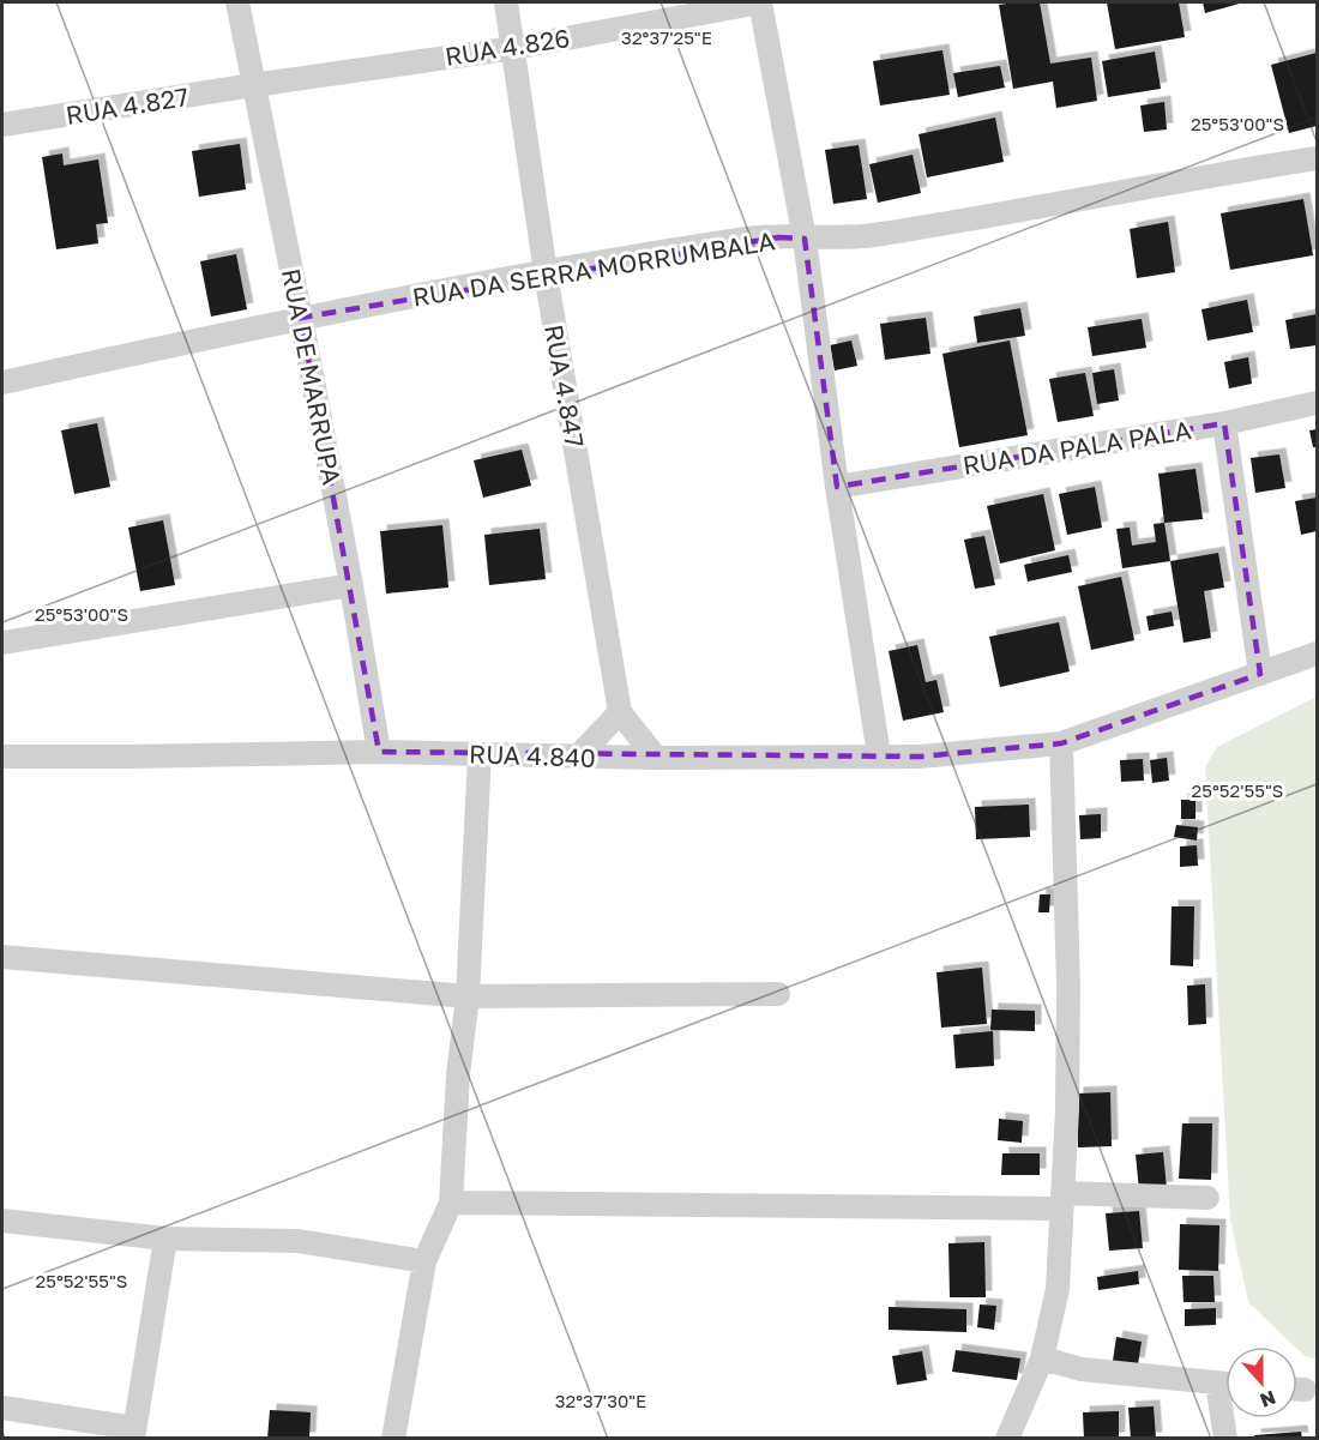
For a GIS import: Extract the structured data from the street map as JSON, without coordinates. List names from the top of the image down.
{
  "streets": {
    "street": [
      "RUA 4.826",
      "RUA 4.827",
      "RUA DA SERRA MORRUMBALA",
      "RUA DE MARRUPA",
      "RUA 4.847",
      "RUA DA PALA PALA",
      "RUA 4.840"
    ]
  },
  "crossings": [
    ["RUA 4.826", "RUA 4.827"],
    ["RUA 4.826", "RUA DE MARRUPA"],
    ["RUA 4.826", "RUA 4.847"],
    ["RUA 4.827", "RUA DE MARRUPA"],
    ["RUA DA SERRA MORRUMBALA", "RUA DE MARRUPA"],
    ["RUA DA SERRA MORRUMBALA", "RUA 4.847"],
    ["RUA DE MARRUPA", "RUA 4.840"],
    ["RUA 4.847", "RUA 4.840"]
  ],
  "north": "bottom",
  "coordinates": [
    "32°37'25\"E",
    "25°53'00\"S",
    "25°52'55\"S",
    "32°37'30\"E"
  ]
}
